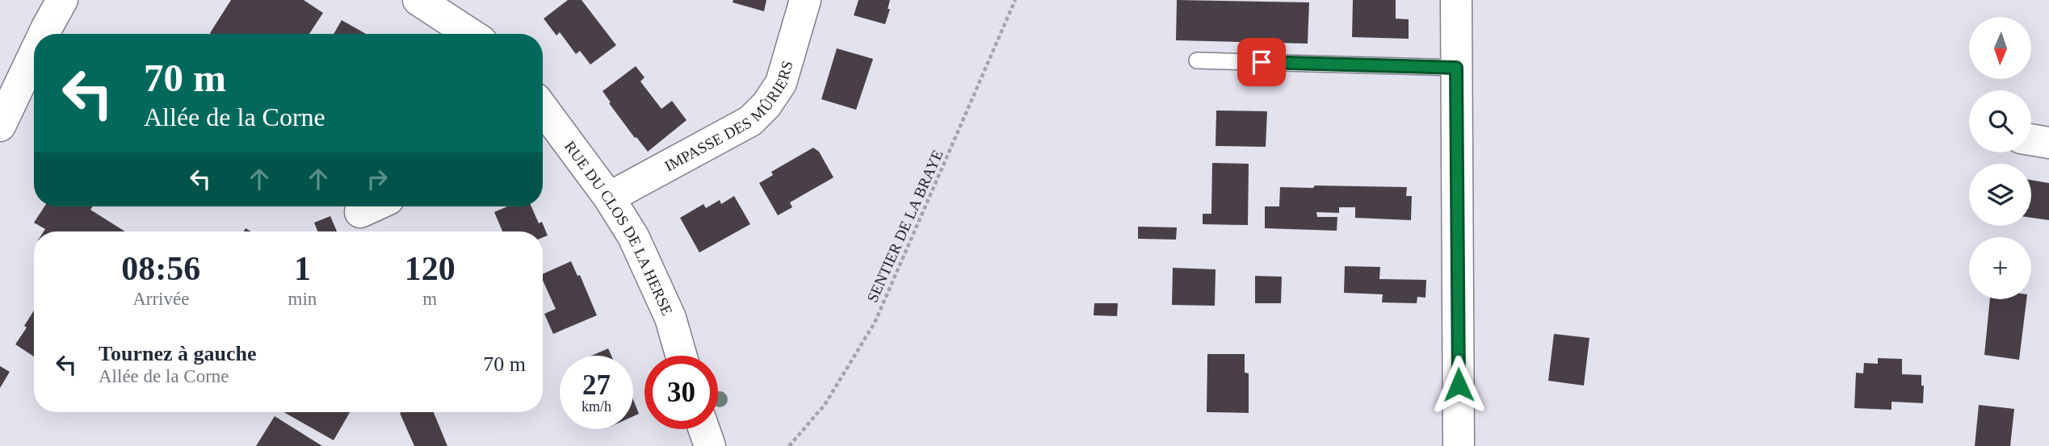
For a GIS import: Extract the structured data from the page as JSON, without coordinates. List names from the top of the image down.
{
  "streets": {
    "street": ["IMPASSE DES MÛRIERS", "RUE DU CLOS DE LA HERSE"],
    "path": ["SENTIER DE LA BRAYE"]
  },
  "crossings": [
    ["IMPASSE DES MÛRIERS", "RUE DU CLOS DE LA HERSE"]
  ],
  "north": "bottom",
  "page": {
    "map_buttons": "+",
    "turn": ["70 m", "Allée de la Corne"],
    "eta": [
      "08:56",
      "Arrivée",
      "1",
      "min",
      "120",
      "m"
    ],
    "list": [
      {
        "name": "Tournez à gauche",
        "note": "Allée de la Corne",
        "value": "70 m"
      }
    ],
    "speed": "27 km/h",
    "limit": "30"
  }
}
